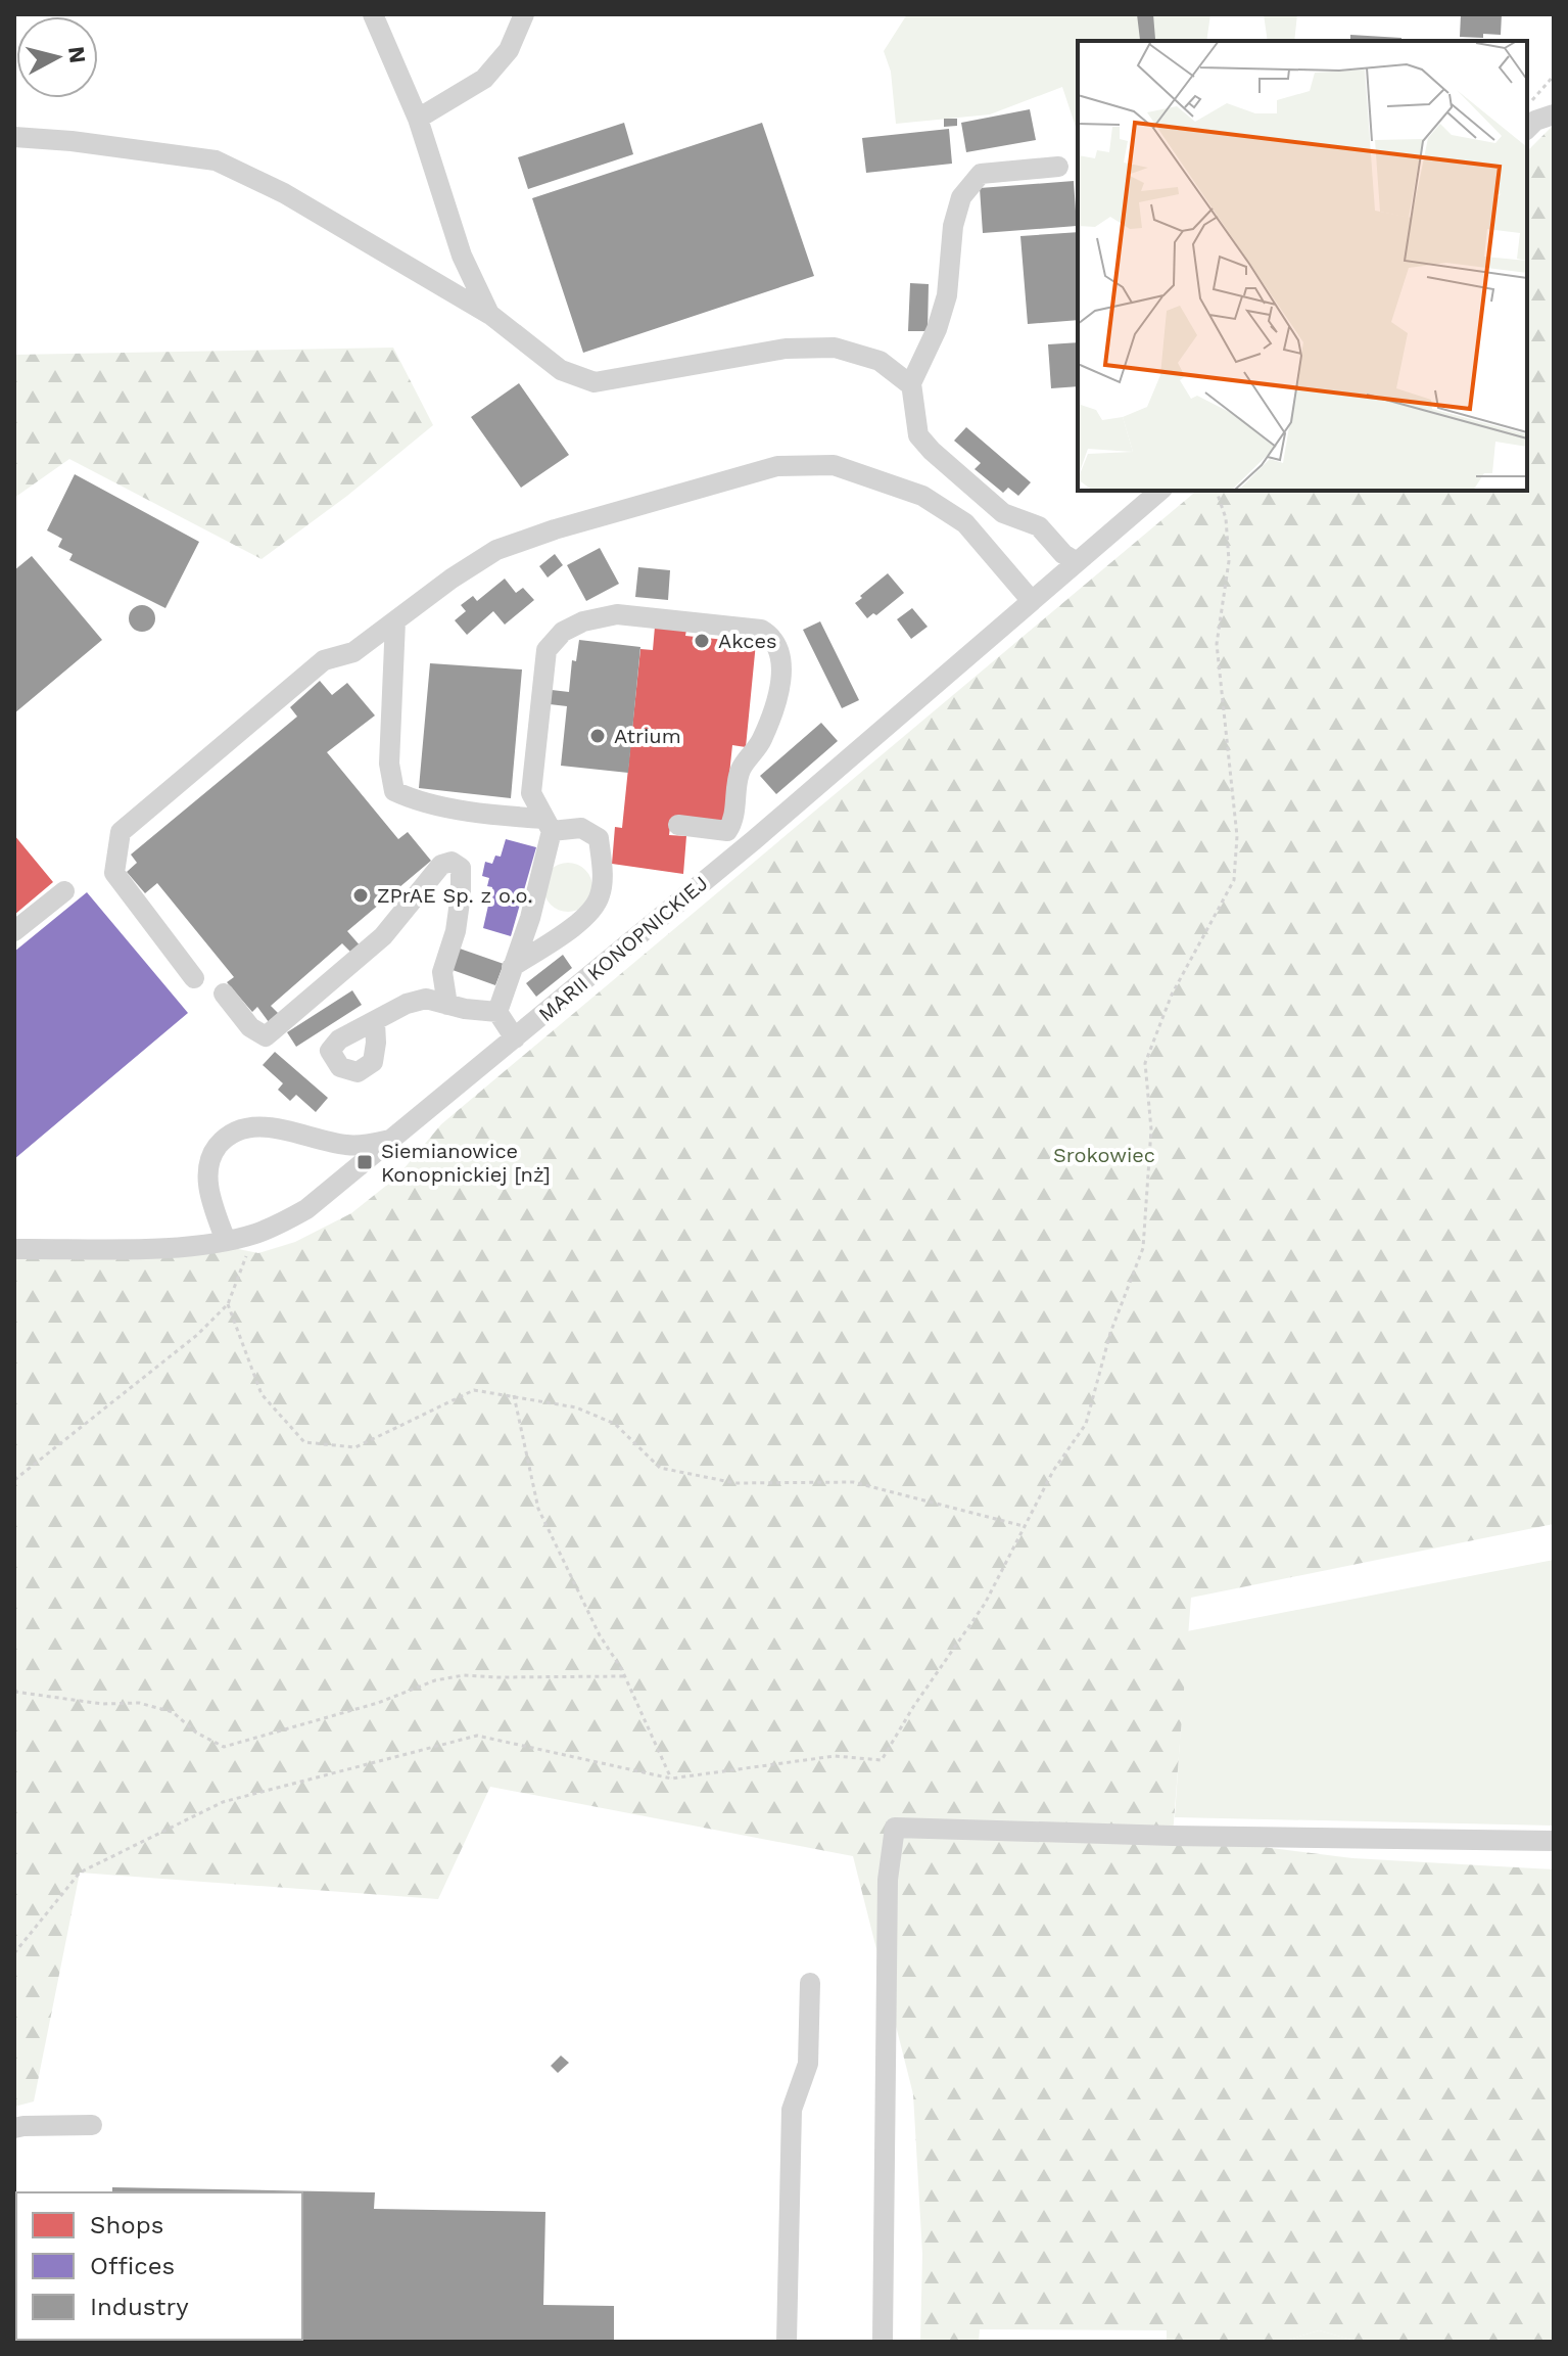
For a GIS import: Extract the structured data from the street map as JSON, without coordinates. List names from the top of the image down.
{
  "streets": {
    "street": ["MARII KONOPNICKIEJ"]
  },
  "parks": ["Srokowiec"],
  "places": {
    "other": ["Akces", "Atrium", "ZPrAE Sp. z o.o."],
    "transit": ["Siemianowice Konopnickiej [nż]"]
  },
  "legend": ["Shops", "Offices", "Industry"],
  "north": "right"
}
